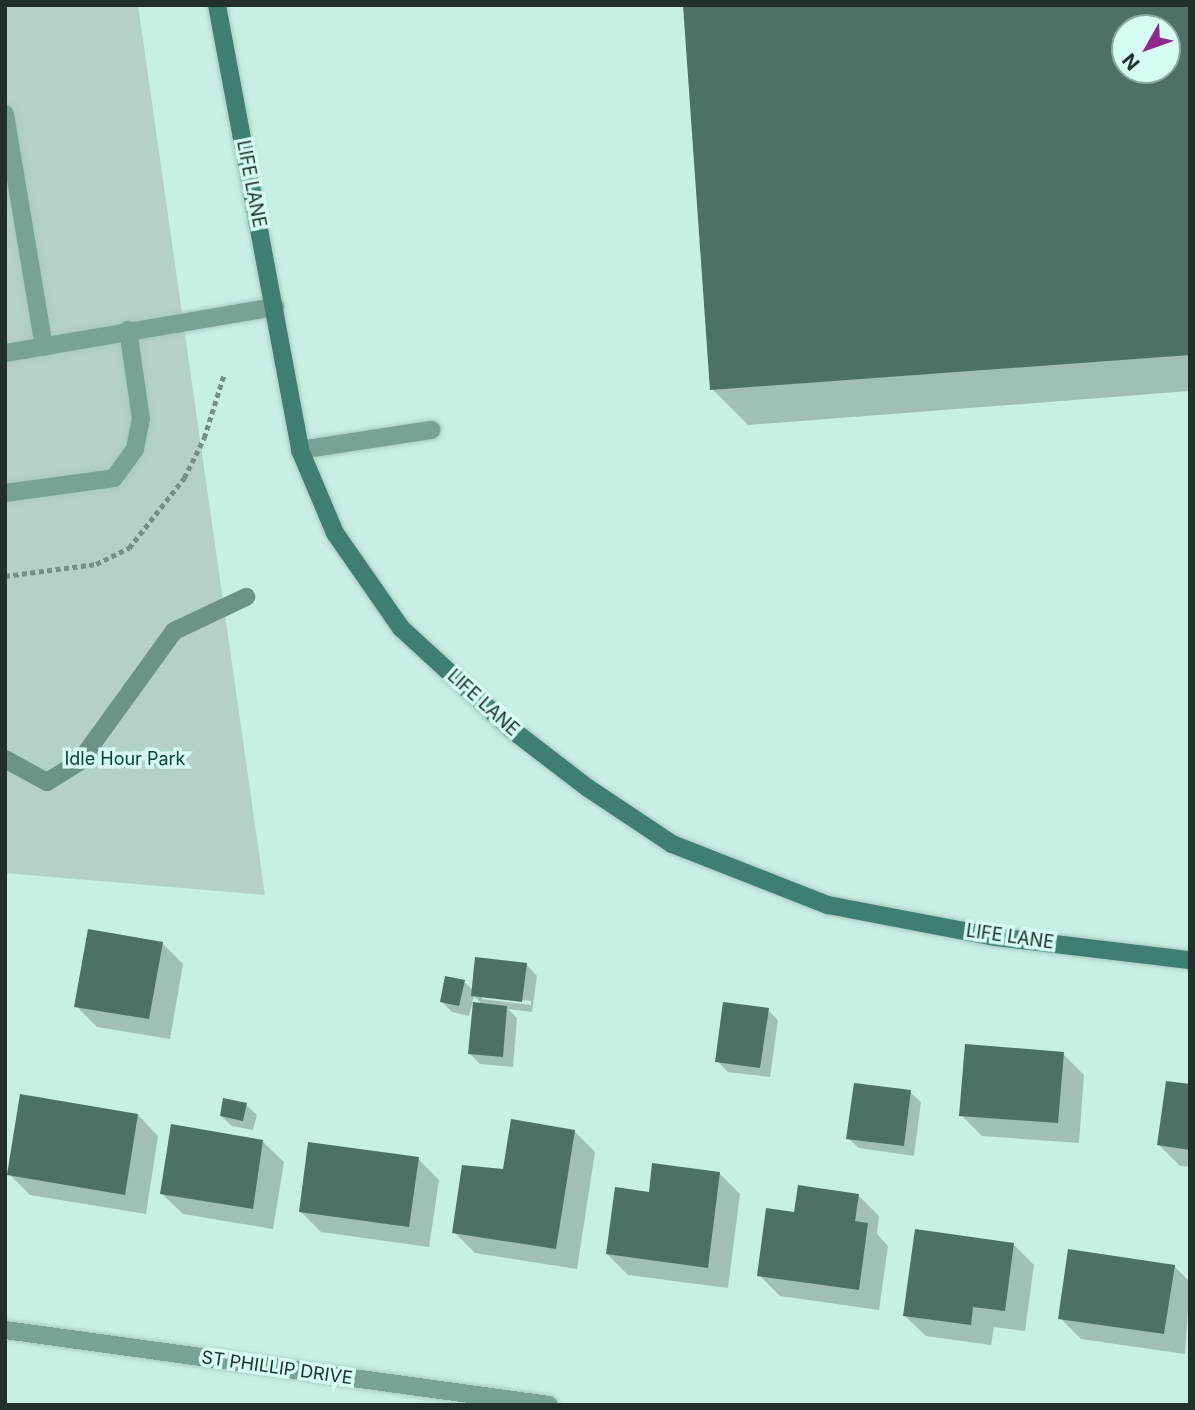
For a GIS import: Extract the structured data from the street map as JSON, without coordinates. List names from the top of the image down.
{
  "streets": {
    "street": ["LIFE LANE", "ST PHILLIP DRIVE"]
  },
  "parks": ["Idle Hour Park"],
  "north": "bottom left"
}
